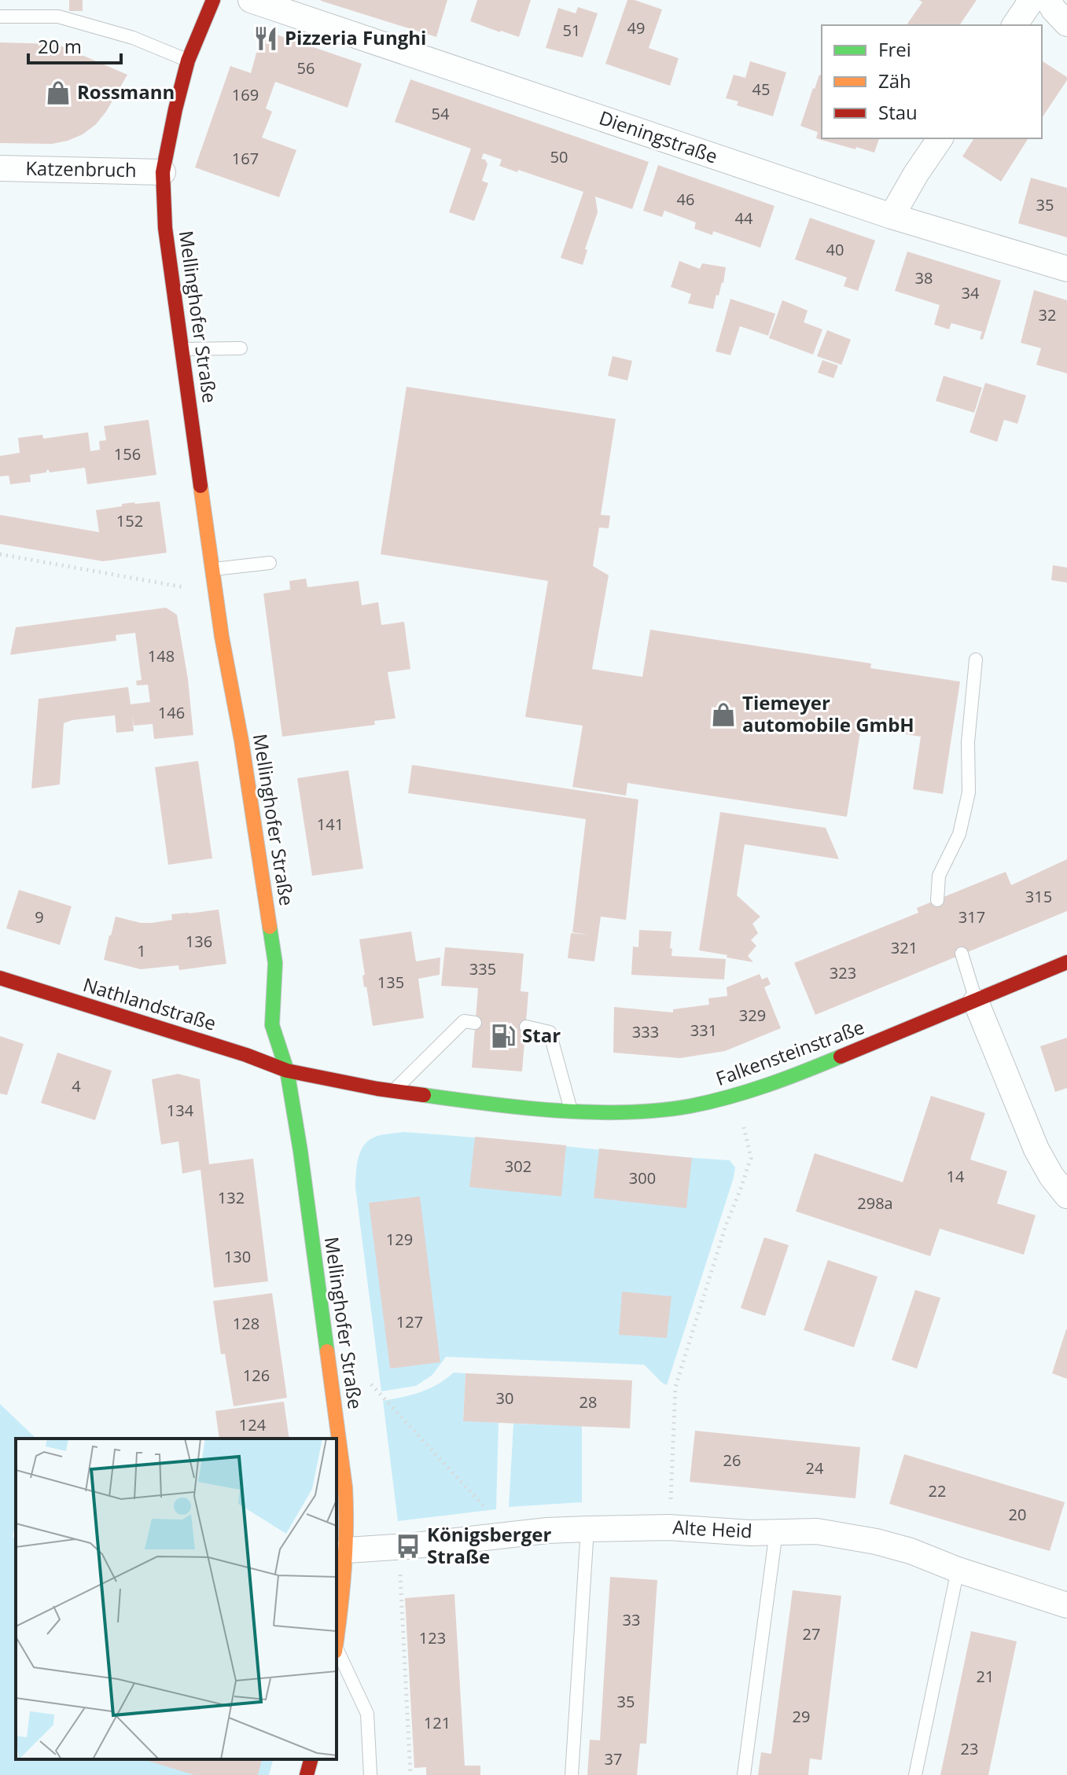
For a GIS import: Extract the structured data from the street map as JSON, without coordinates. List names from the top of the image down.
{
  "streets": {
    "main road": ["Mellinghofer Straße", "Nathlandstraße", "Falkensteinstraße"],
    "street": ["Dieningstraße", "Katzenbruch", "Alte Heid"]
  },
  "crossings": [
    ["Katzenbruch", "Mellinghofer Straße"],
    ["Mellinghofer Straße", "Nathlandstraße"],
    ["Mellinghofer Straße", "Falkensteinstraße"],
    ["Mellinghofer Straße", "Alte Heid"],
    ["Nathlandstraße", "Falkensteinstraße"]
  ],
  "places": {
    "restaurant": ["Pizzeria Funghi"],
    "shop": ["Rossmann", "Tiemeyer automobile GmbH"],
    "fuel station": ["Star"],
    "bus stop": ["Königsberger Straße"]
  },
  "house_numbers": [
    "49",
    "51",
    "56",
    "45",
    "169",
    "54",
    "50",
    "167",
    "46",
    "35",
    "44",
    "40",
    "38",
    "34",
    "32",
    "156",
    "152",
    "148",
    "146",
    "141",
    "315",
    "9",
    "317",
    "136",
    "321",
    "1",
    "335",
    "323",
    "135",
    "329",
    "331",
    "333",
    "4",
    "134",
    "302",
    "14",
    "300",
    "132",
    "298a",
    "129",
    "130",
    "127",
    "128",
    "126",
    "30",
    "28",
    "124",
    "26",
    "24",
    "22",
    "20",
    "33",
    "27",
    "123",
    "21",
    "35",
    "29",
    "121",
    "23",
    "37"
  ],
  "legend": ["Frei", "Zäh", "Stau"],
  "scale_bar": "20 m"
}
